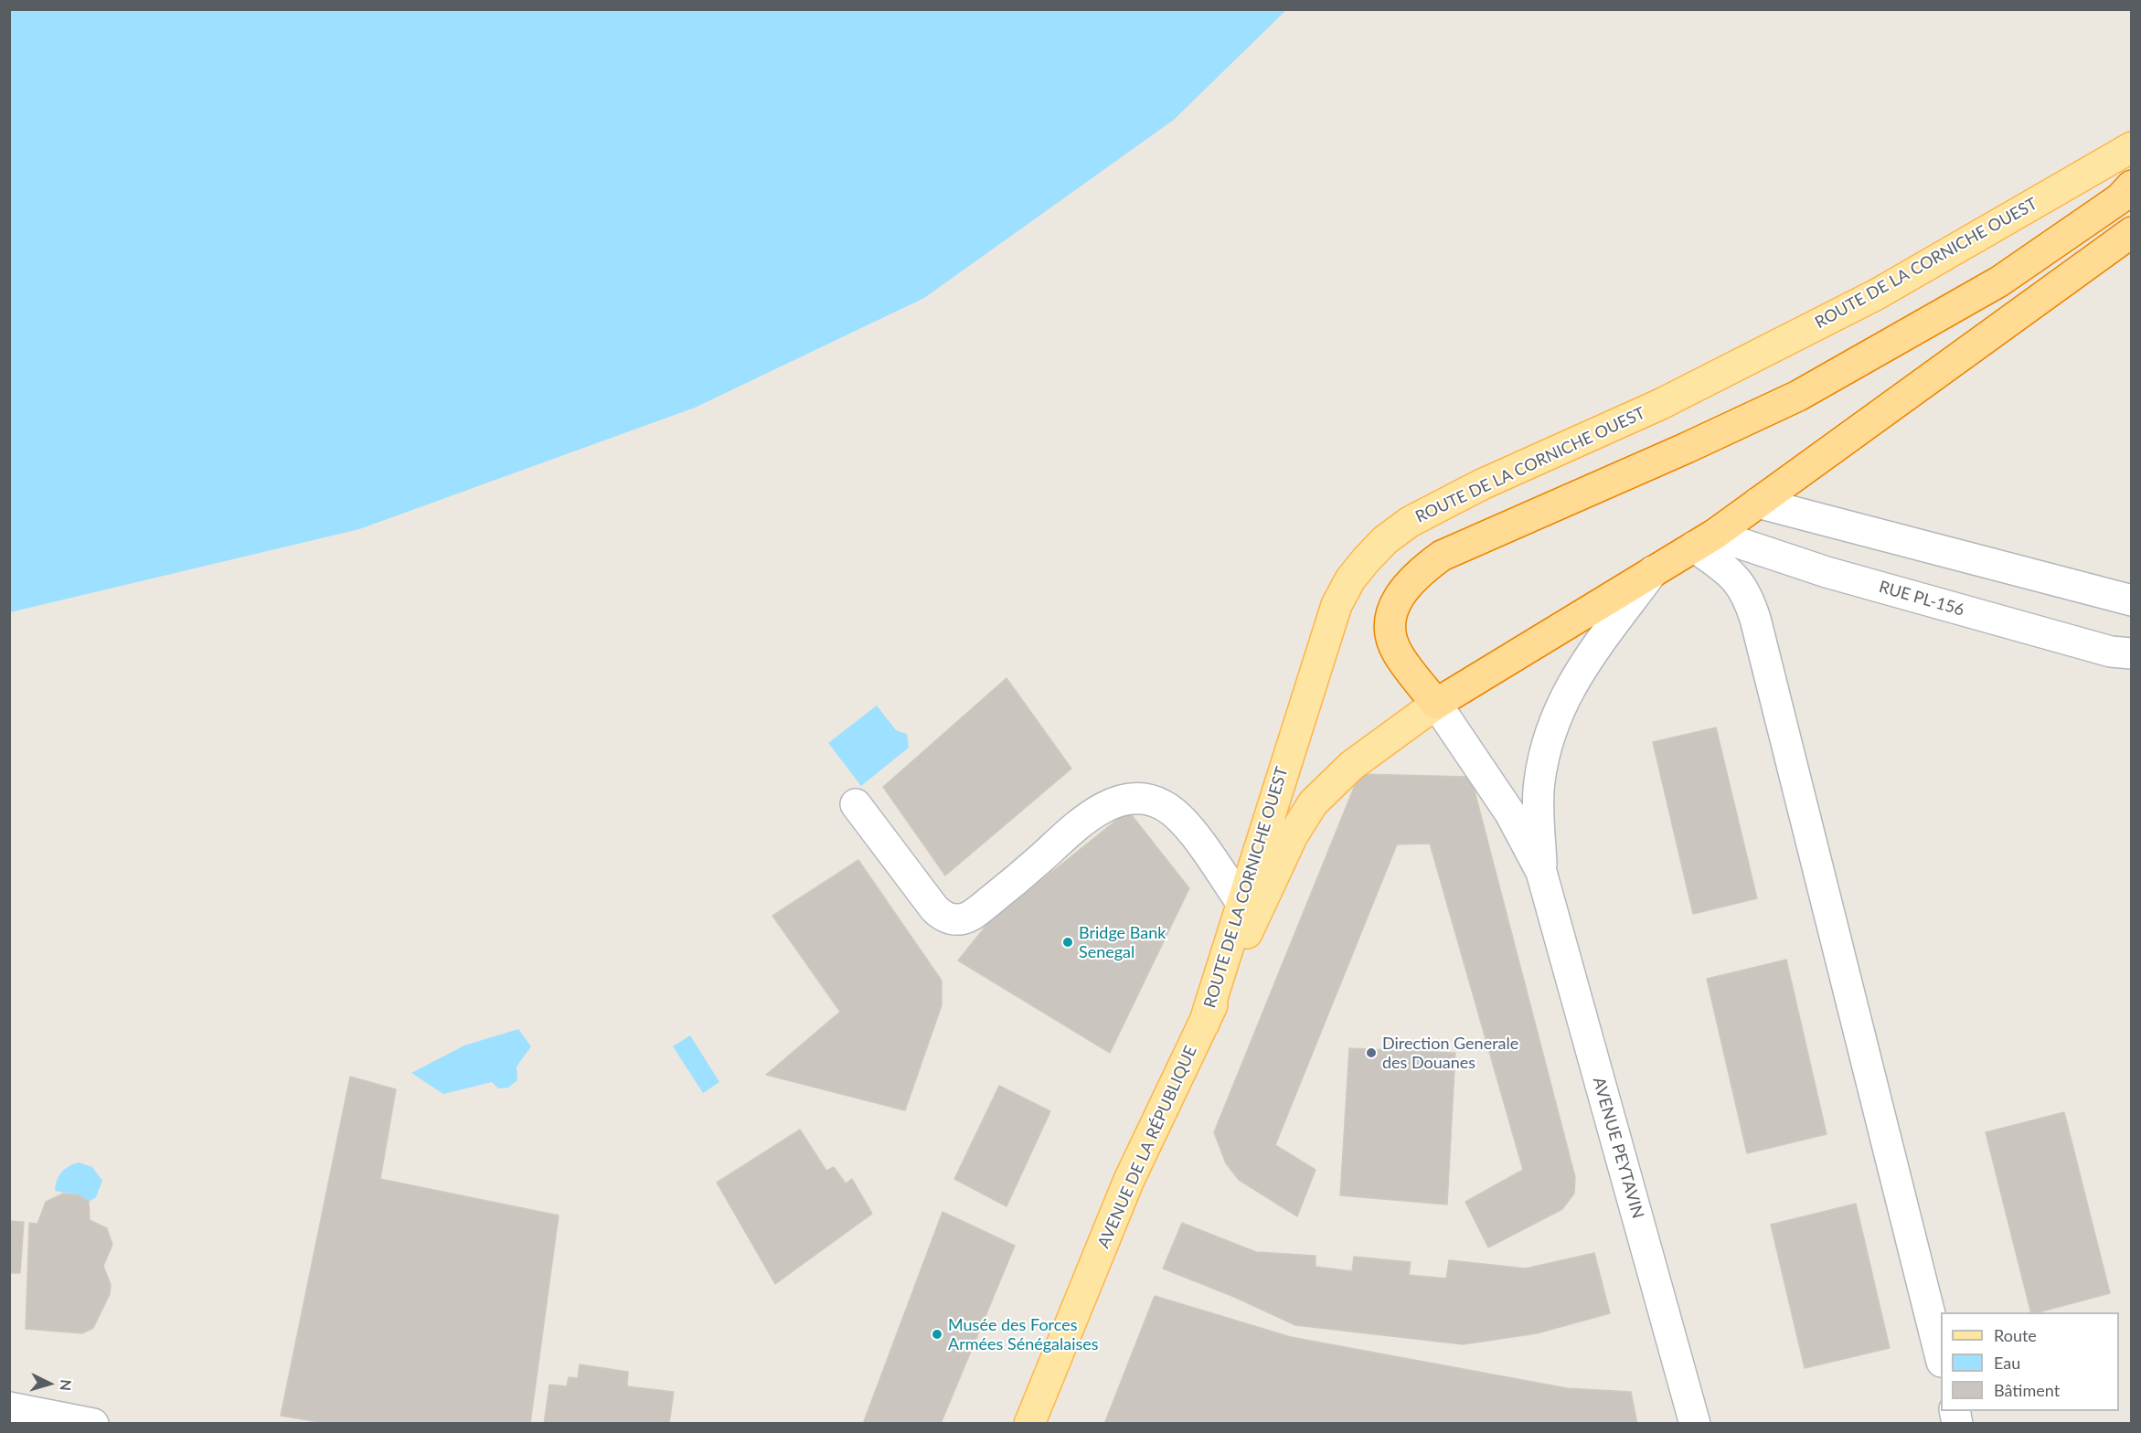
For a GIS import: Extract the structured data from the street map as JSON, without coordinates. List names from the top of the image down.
{
  "streets": {
    "highway": ["ROUTE DE LA CORNICHE OUEST"],
    "main road": ["AVENUE DE LA RÉPUBLIQUE"],
    "street": ["RUE PL-156", "AVENUE PEYTAVIN"]
  },
  "crossings": [
    ["ROUTE DE LA CORNICHE OUEST", "RUE PL-156"],
    ["ROUTE DE LA CORNICHE OUEST", "AVENUE DE LA RÉPUBLIQUE"]
  ],
  "places": ["Bridge Bank Senegal", "Direction Generale des Douanes", "Musée des Forces Armées Sénégalaises"],
  "legend": ["Route", "Eau", "Bâtiment"],
  "north": "right"
}
